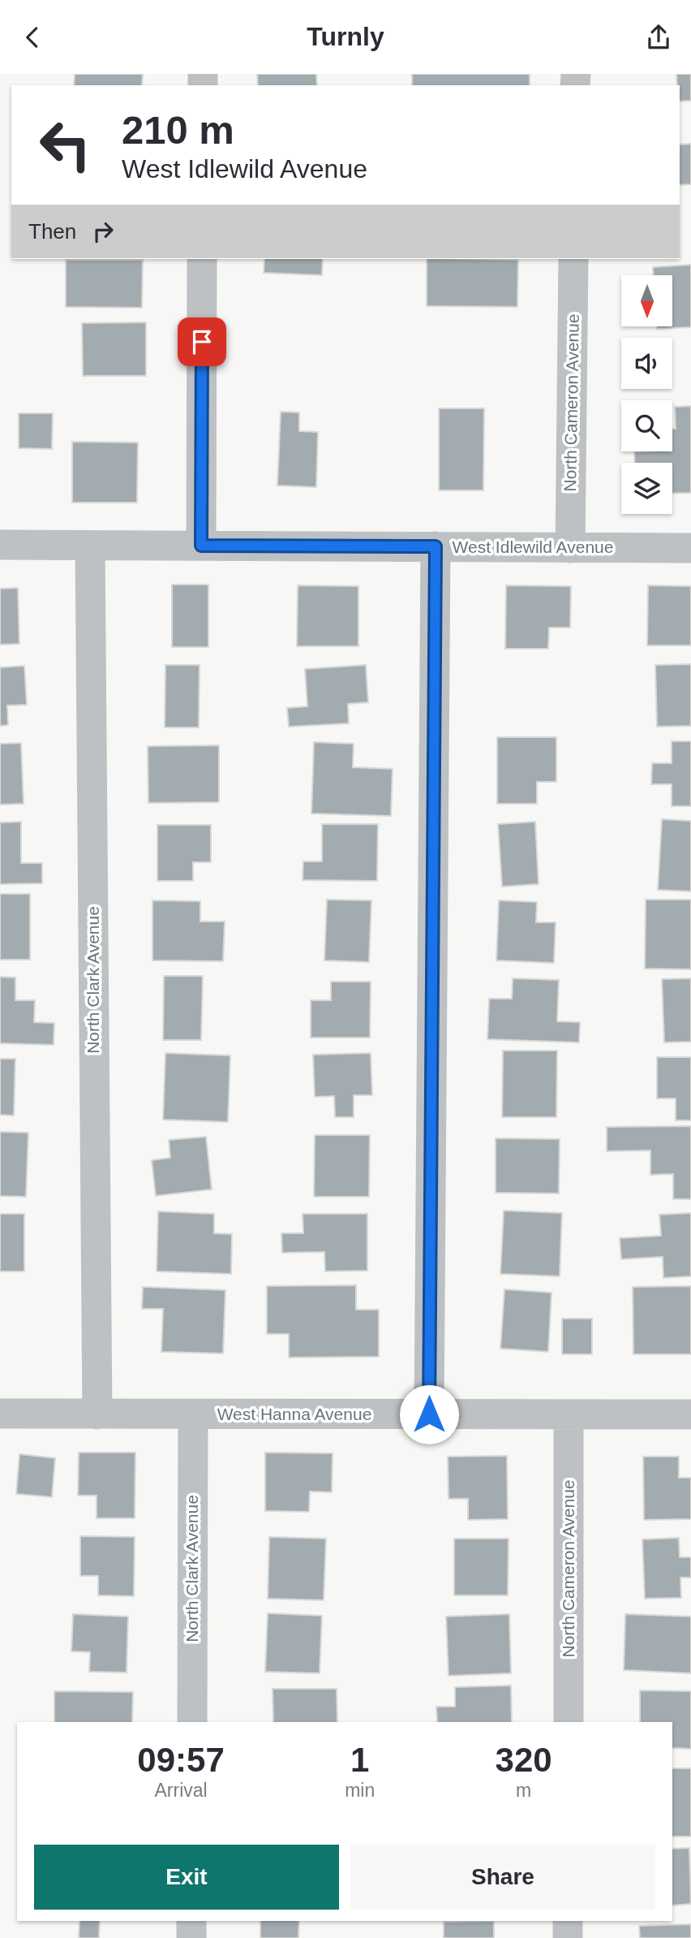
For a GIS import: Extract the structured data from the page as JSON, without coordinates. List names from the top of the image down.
{
  "streets": {
    "street": [
      "North Cameron Avenue",
      "West Idlewild Avenue",
      "North Clark Avenue",
      "West Hanna Avenue"
    ]
  },
  "crossings": [
    ["North Cameron Avenue", "West Idlewild Avenue"],
    ["North Cameron Avenue", "West Hanna Avenue"],
    ["West Idlewild Avenue", "North Clark Avenue"],
    ["North Clark Avenue", "West Hanna Avenue"]
  ],
  "north": "bottom",
  "page": {
    "header": "Turnly",
    "turn": ["210 m", "West Idlewild Avenue"],
    "then": "Then",
    "eta": [
      "09:57",
      "Arrival",
      "1",
      "min",
      "320",
      "m"
    ],
    "buttons": ["Exit", "Share"]
  }
}
